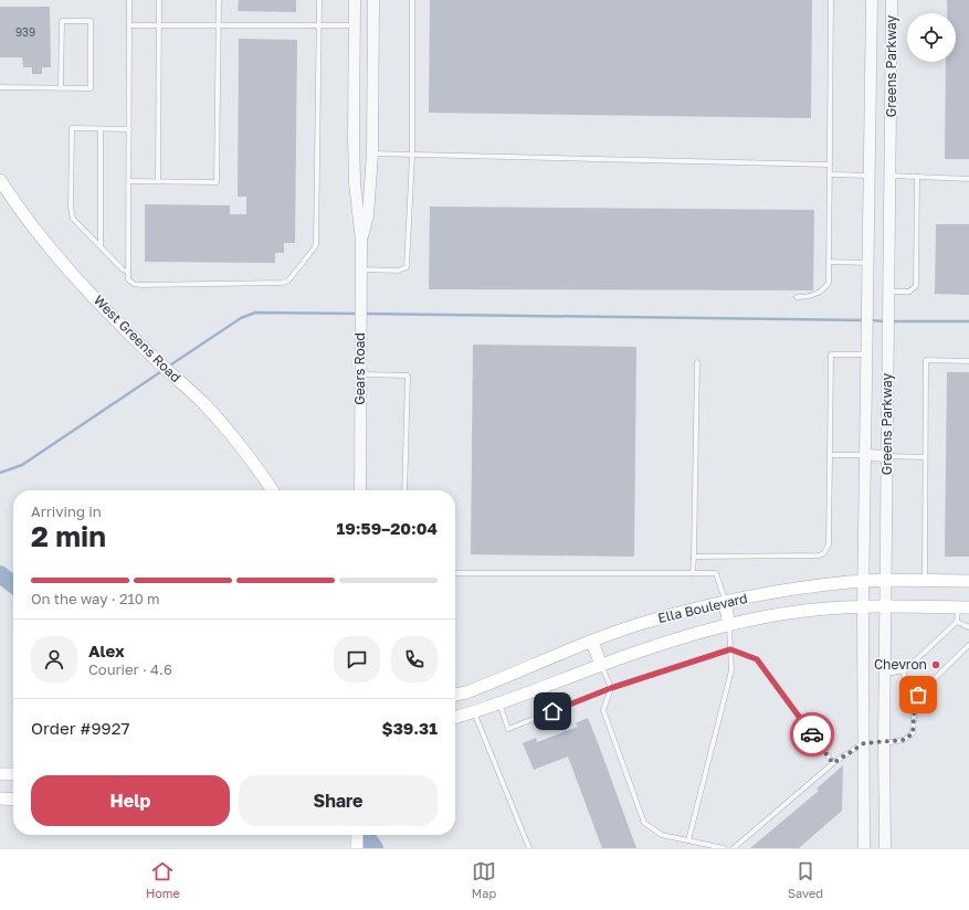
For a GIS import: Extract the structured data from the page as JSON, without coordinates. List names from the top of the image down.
{
  "streets": {
    "main road": ["West Greens Road", "Ella Boulevard"],
    "street": ["Greens Parkway", "Gears Road"]
  },
  "crossings": [
    ["Greens Parkway", "Ella Boulevard"]
  ],
  "places": ["Chevron"],
  "house_numbers": ["939"],
  "page": {
    "heading": ["2 min", "Arriving in", "19:59–20:04"],
    "panel": [
      "Alex",
      "Courier · 4.6",
      "Order #9927",
      "$39.31"
    ],
    "bar": "On the way · 210 m",
    "buttons": ["Help", "Share"],
    "tabs": ["Home", "Map", "Saved"]
  }
}
